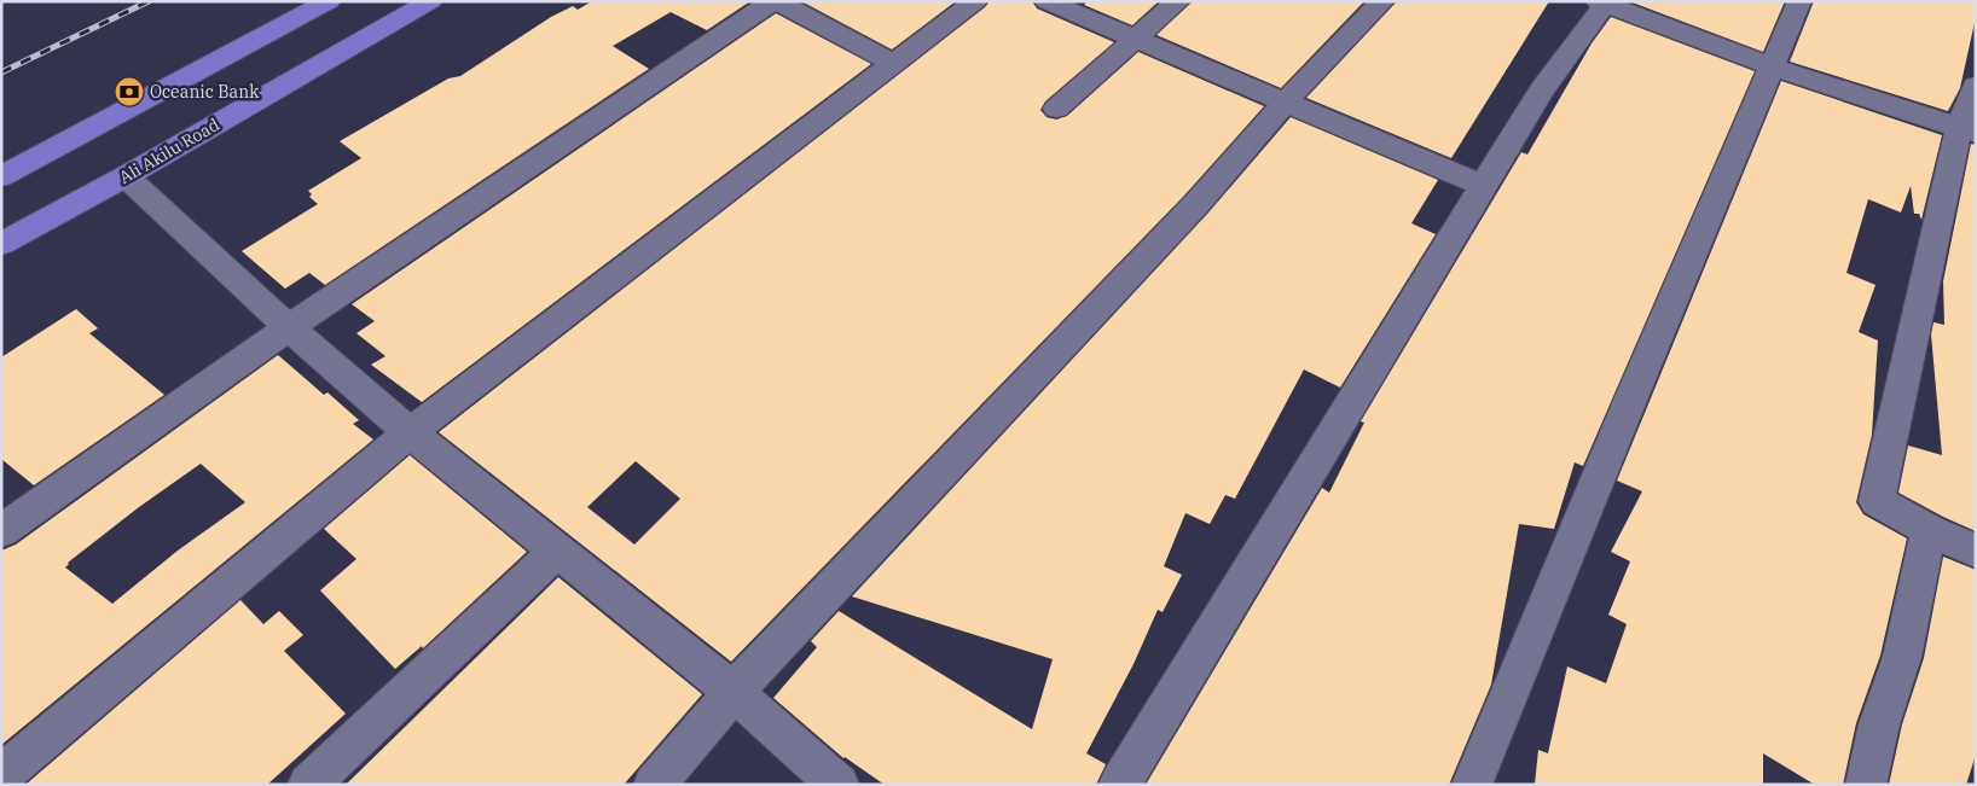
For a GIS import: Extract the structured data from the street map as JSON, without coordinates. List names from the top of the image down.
{
  "streets": {
    "main road": ["Ali Akilu Road"]
  },
  "places": {
    "bank": ["Oceanic Bank"]
  }
}
